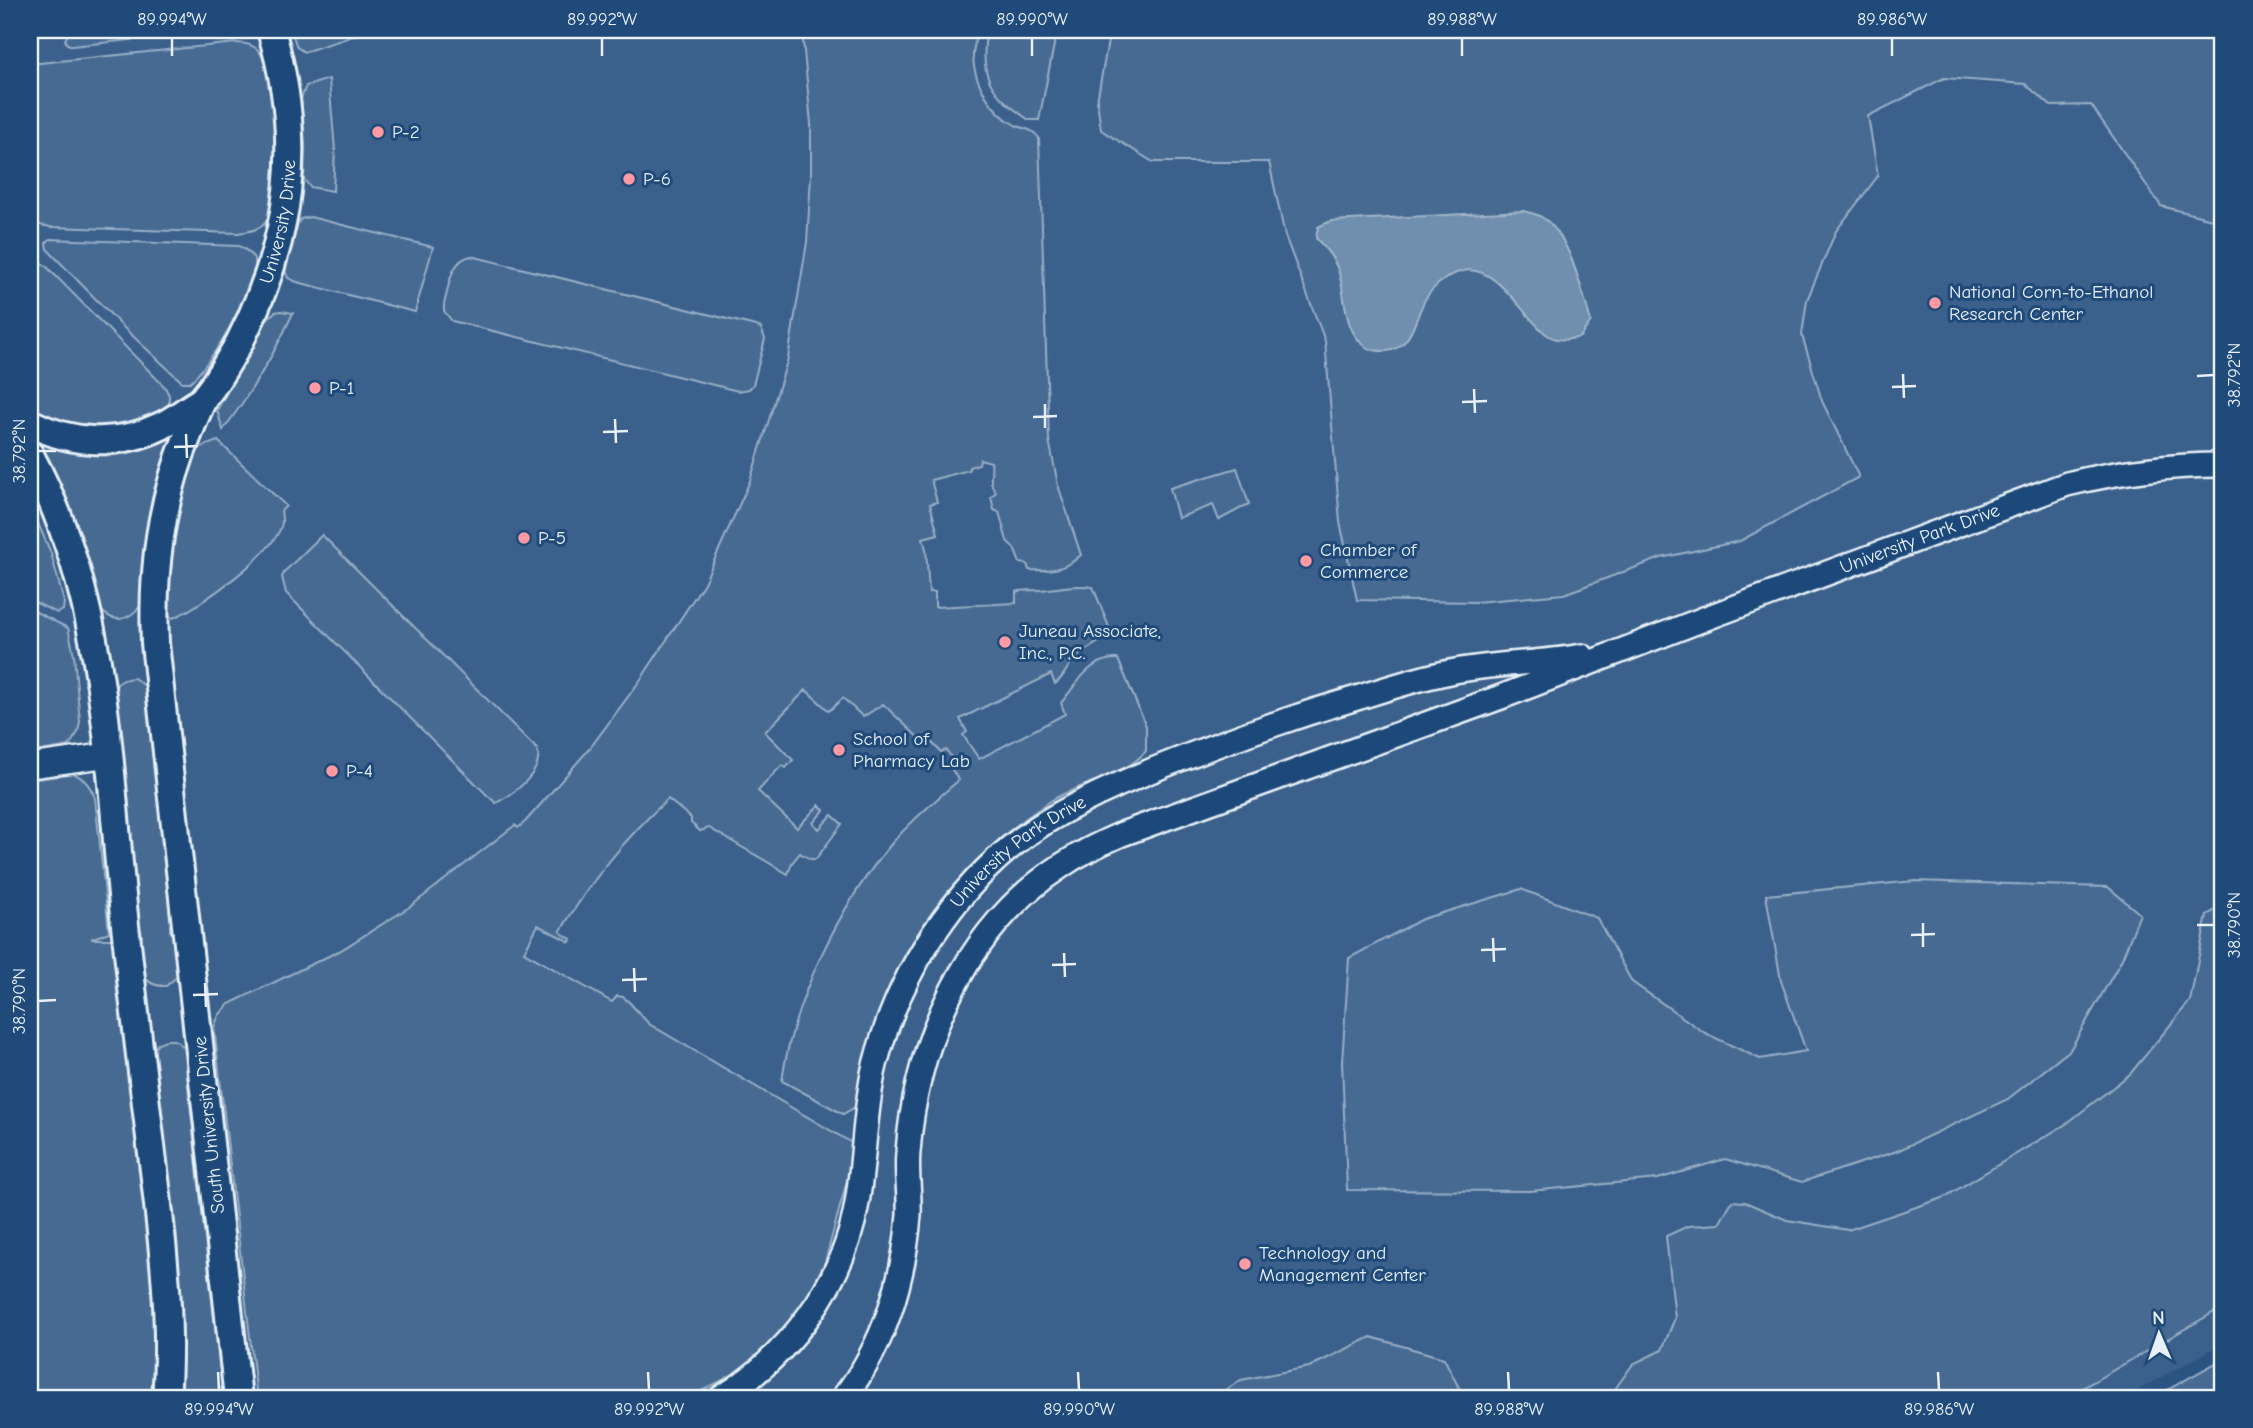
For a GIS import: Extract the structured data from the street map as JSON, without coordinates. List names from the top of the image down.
{
  "streets": {
    "main road": ["University Drive", "South University Drive"],
    "street": ["University Park Drive"]
  },
  "crossings": [
    ["University Drive", "South University Drive"]
  ],
  "places": [
    "P-2",
    "P-6",
    "National Corn-to-Ethanol Research Center",
    "P-1",
    "P-5",
    "Chamber of Commerce",
    "Juneau Associate, Inc., P.C.",
    "School of Pharmacy Lab",
    "P-4",
    "Technology and Management Center"
  ],
  "north": "top",
  "coordinates": [
    "89.994°W",
    "89.992°W",
    "89.990°W",
    "89.988°W",
    "89.986°W",
    "38.792°N",
    "38.790°N"
  ]
}
